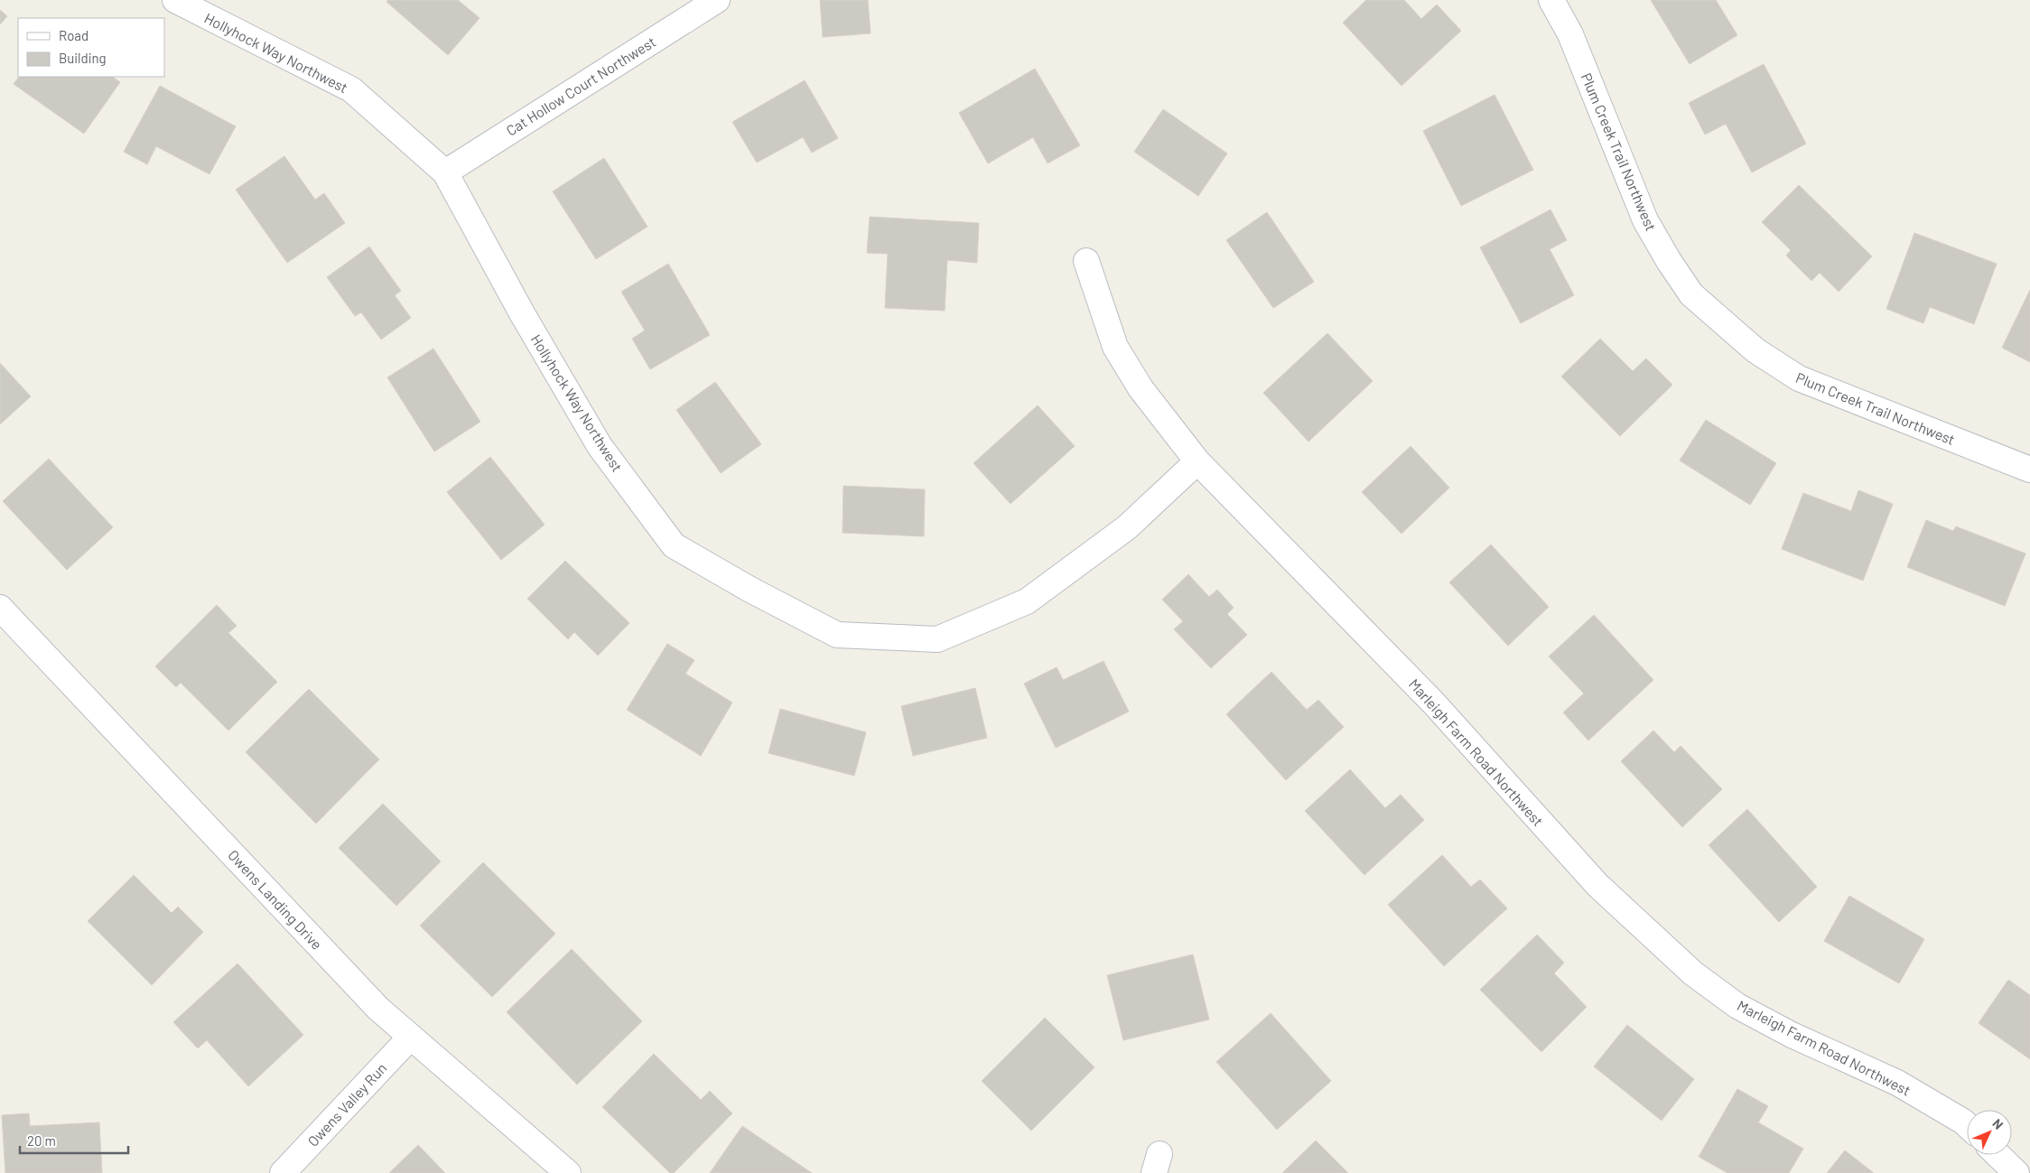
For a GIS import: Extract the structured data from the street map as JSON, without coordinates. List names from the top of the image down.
{
  "streets": {
    "street": [
      "Hollyhock Way Northwest",
      "Cat Hollow Court Northwest",
      "Plum Creek Trail Northwest",
      "Marleigh Farm Road Northwest",
      "Owens Landing Drive",
      "Owens Valley Run"
    ]
  },
  "crossings": [
    ["Hollyhock Way Northwest", "Cat Hollow Court Northwest"],
    ["Hollyhock Way Northwest", "Marleigh Farm Road Northwest"],
    ["Owens Landing Drive", "Owens Valley Run"]
  ],
  "legend": ["Road", "Building"],
  "scale_bar": "20 m",
  "north": "top right"
}
